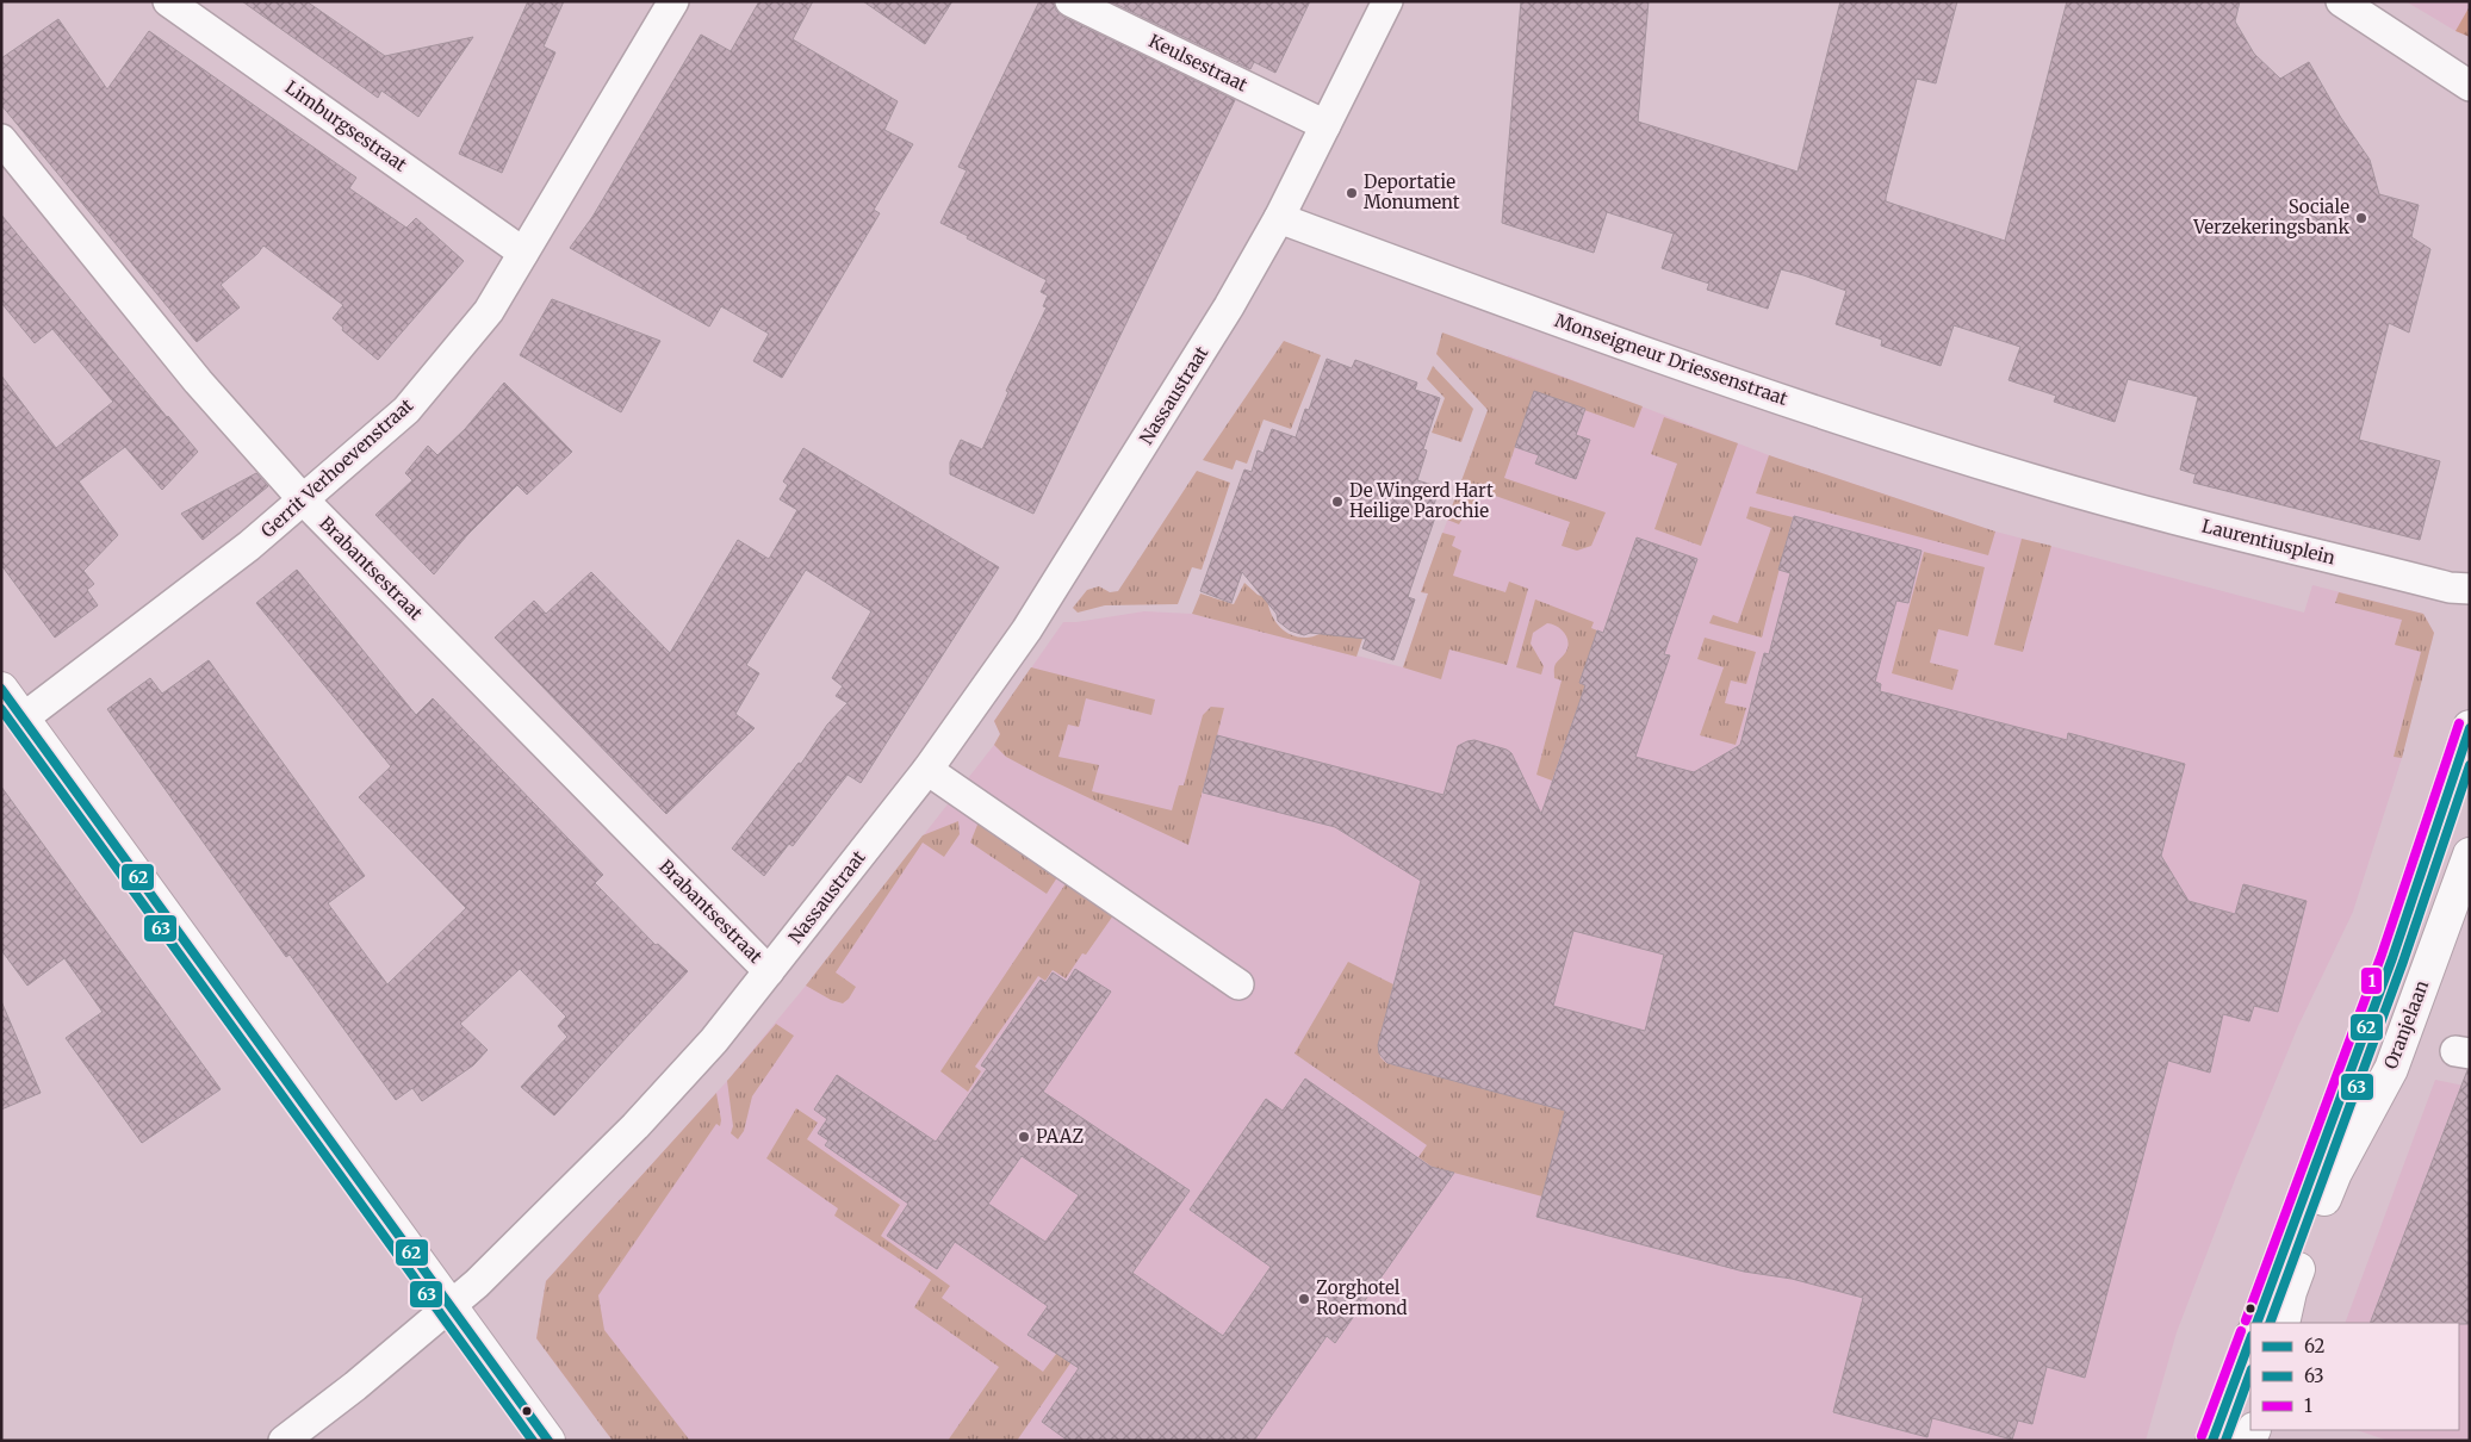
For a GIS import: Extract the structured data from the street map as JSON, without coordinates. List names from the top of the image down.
{
  "streets": {
    "street": [
      "Keulsestraat",
      "Limburgsestraat",
      "Monseigneur Driessenstraat",
      "Nassaustraat",
      "Gerrit Verhoevenstraat",
      "Laurentiusplein",
      "Brabantsestraat",
      "Oranjelaan"
    ]
  },
  "crossings": [
    ["Keulsestraat", "Nassaustraat"],
    ["Limburgsestraat", "Gerrit Verhoevenstraat"],
    ["Monseigneur Driessenstraat", "Nassaustraat"],
    ["Monseigneur Driessenstraat", "Laurentiusplein"],
    ["Nassaustraat", "Brabantsestraat"],
    ["Gerrit Verhoevenstraat", "Brabantsestraat"]
  ],
  "places": [
    "Deportatie Monument",
    "Sociale Verzekeringsbank",
    "De Wingerd Hart Heilige Parochie",
    "PAAZ",
    "Zorghotel Roermond"
  ],
  "lines": ["transit line 62", "transit line 63", "transit line 1"],
  "legend": ["62", "63", "1"]
}
